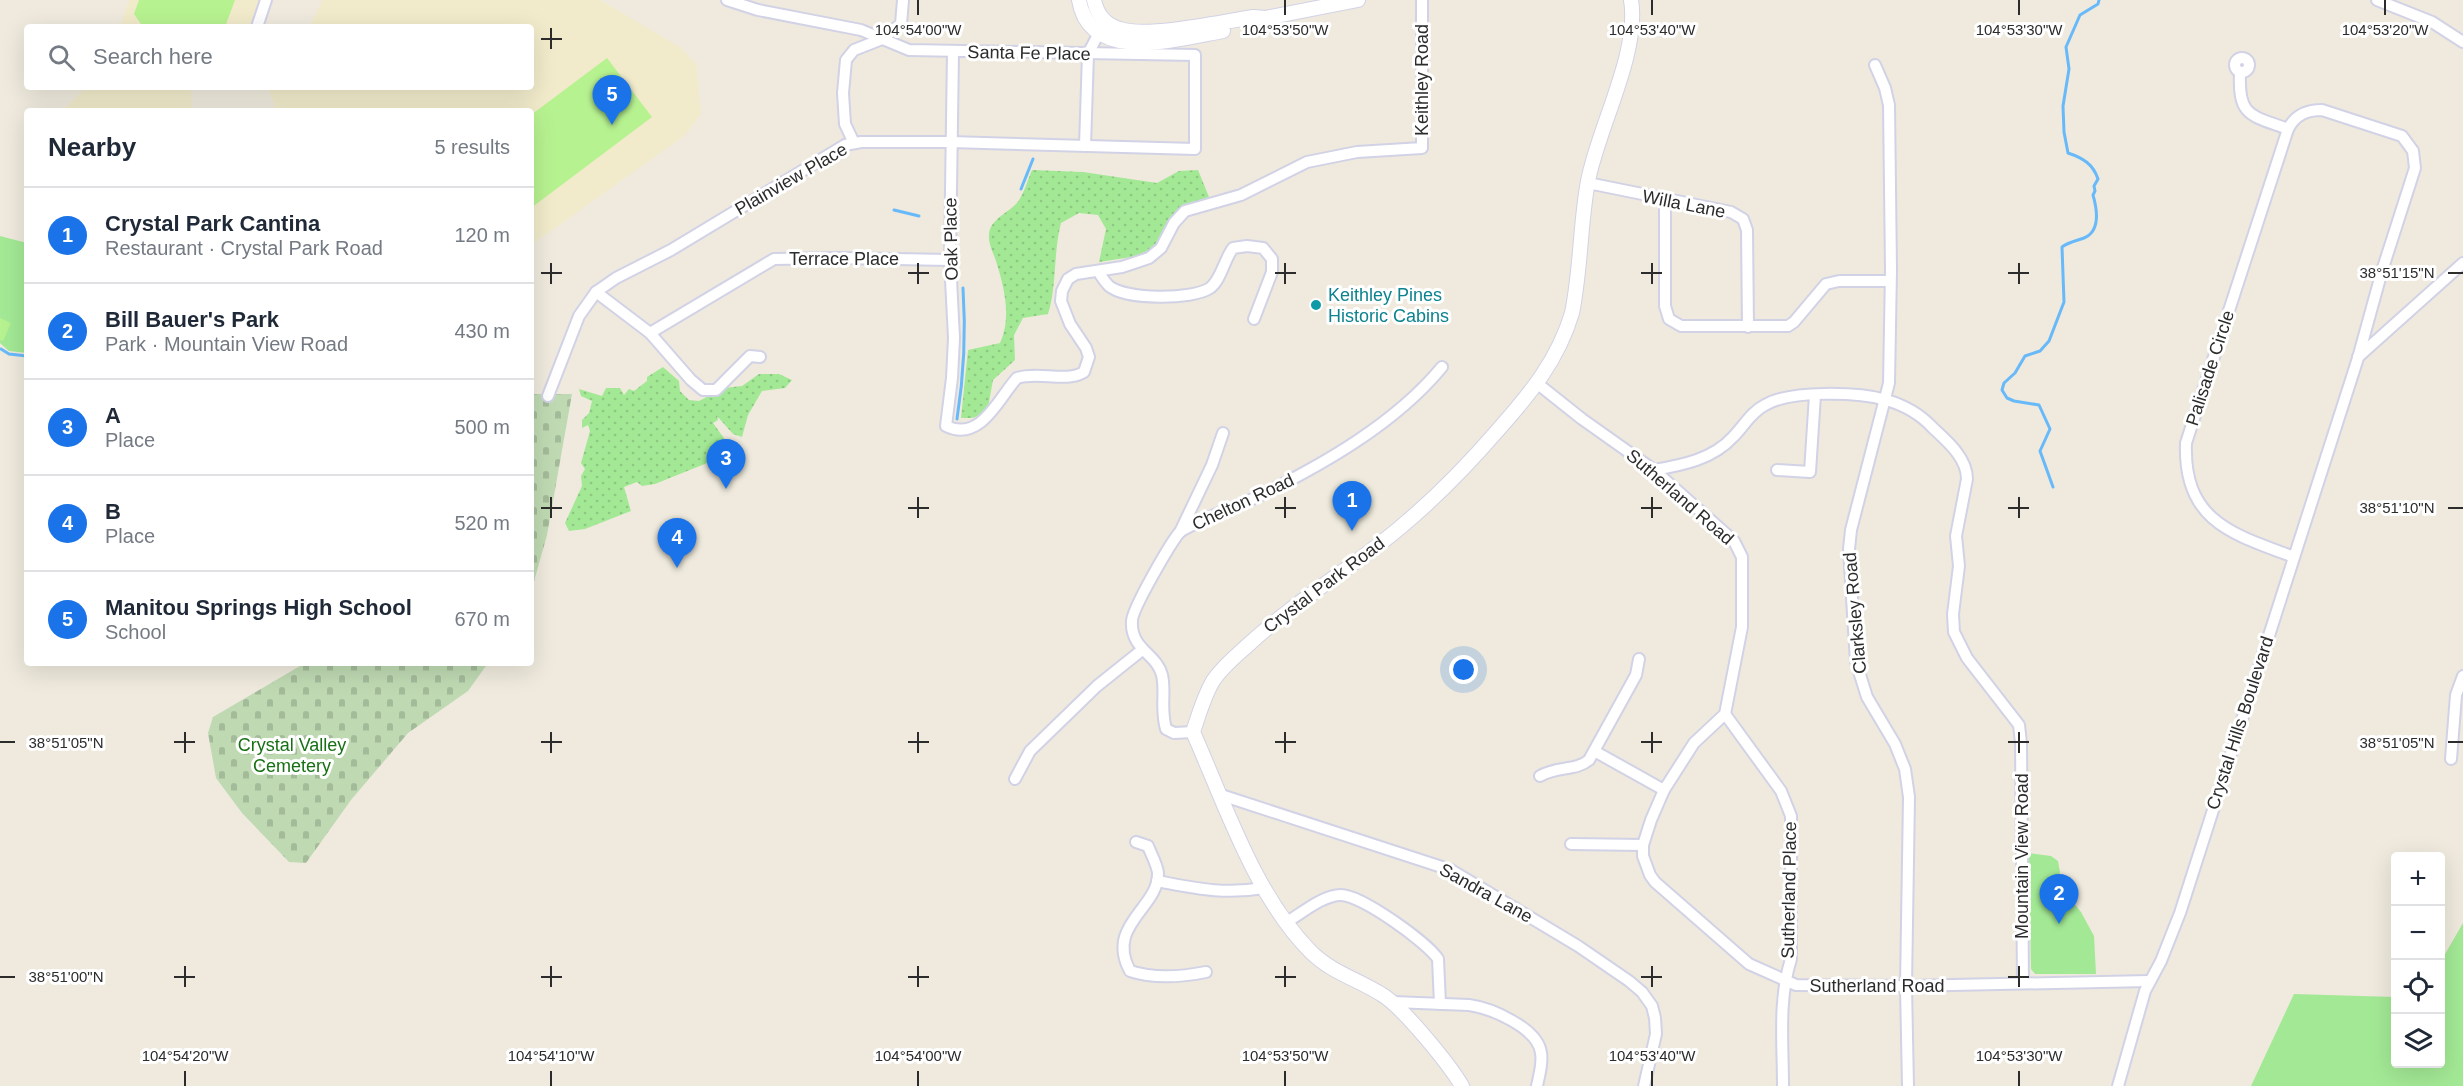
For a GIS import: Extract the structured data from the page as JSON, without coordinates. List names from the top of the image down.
{
  "streets": {
    "street": [
      "Santa Fe Place",
      "Keithley Road",
      "Plainview Place",
      "Willa Lane",
      "Oak Place",
      "Terrace Place",
      "Palisade Circle",
      "Sutherland Road",
      "Chelton Road",
      "Crystal Park Road",
      "Clarksley Road",
      "Crystal Hills Boulevard",
      "Mountain View Road",
      "Sutherland Place",
      "Sandra Lane"
    ]
  },
  "crossings": [
    ["Santa Fe Place", "Plainview Place"],
    ["Santa Fe Place", "Oak Place"],
    ["Keithley Road", "Oak Place"],
    ["Plainview Place", "Oak Place"],
    ["Willa Lane", "Crystal Park Road"],
    ["Oak Place", "Terrace Place"],
    ["Palisade Circle", "Crystal Hills Boulevard"],
    ["Sutherland Road", "Crystal Park Road"],
    ["Sutherland Road", "Clarksley Road"],
    ["Sutherland Road", "Crystal Hills Boulevard"],
    ["Sutherland Road", "Mountain View Road"],
    ["Sutherland Road", "Sutherland Place"],
    ["Clarksley Road", "Mountain View Road"]
  ],
  "parks": ["Crystal Valley Cemetery"],
  "places": ["Keithley Pines Historic Cabins"],
  "page": {
    "search": "Search here",
    "pins": [
      "5",
      "3",
      "1",
      "4",
      "2"
    ],
    "heading": ["Nearby", "5 results"],
    "list": [
      {
        "mark": "1",
        "name": "Crystal Park Cantina",
        "note": "Restaurant · Crystal Park Road",
        "value": "120 m"
      },
      {
        "mark": "2",
        "name": "Bill Bauer's Park",
        "note": "Park · Mountain View Road",
        "value": "430 m"
      },
      {
        "mark": "3",
        "name": "A",
        "note": "Place",
        "value": "500 m"
      },
      {
        "mark": "4",
        "name": "B",
        "note": "Place",
        "value": "520 m"
      },
      {
        "mark": "5",
        "name": "Manitou Springs High School",
        "note": "School",
        "value": "670 m"
      }
    ],
    "map_buttons": ["+", "−"]
  },
  "coordinates": [
    "104°54'00\"W",
    "104°53'50\"W",
    "104°53'40\"W",
    "104°53'30\"W",
    "104°53'20\"W",
    "38°51'15\"N",
    "38°51'10\"N",
    "38°51'05\"N",
    "38°51'00\"N",
    "104°54'20\"W",
    "104°54'10\"W"
  ]
}
